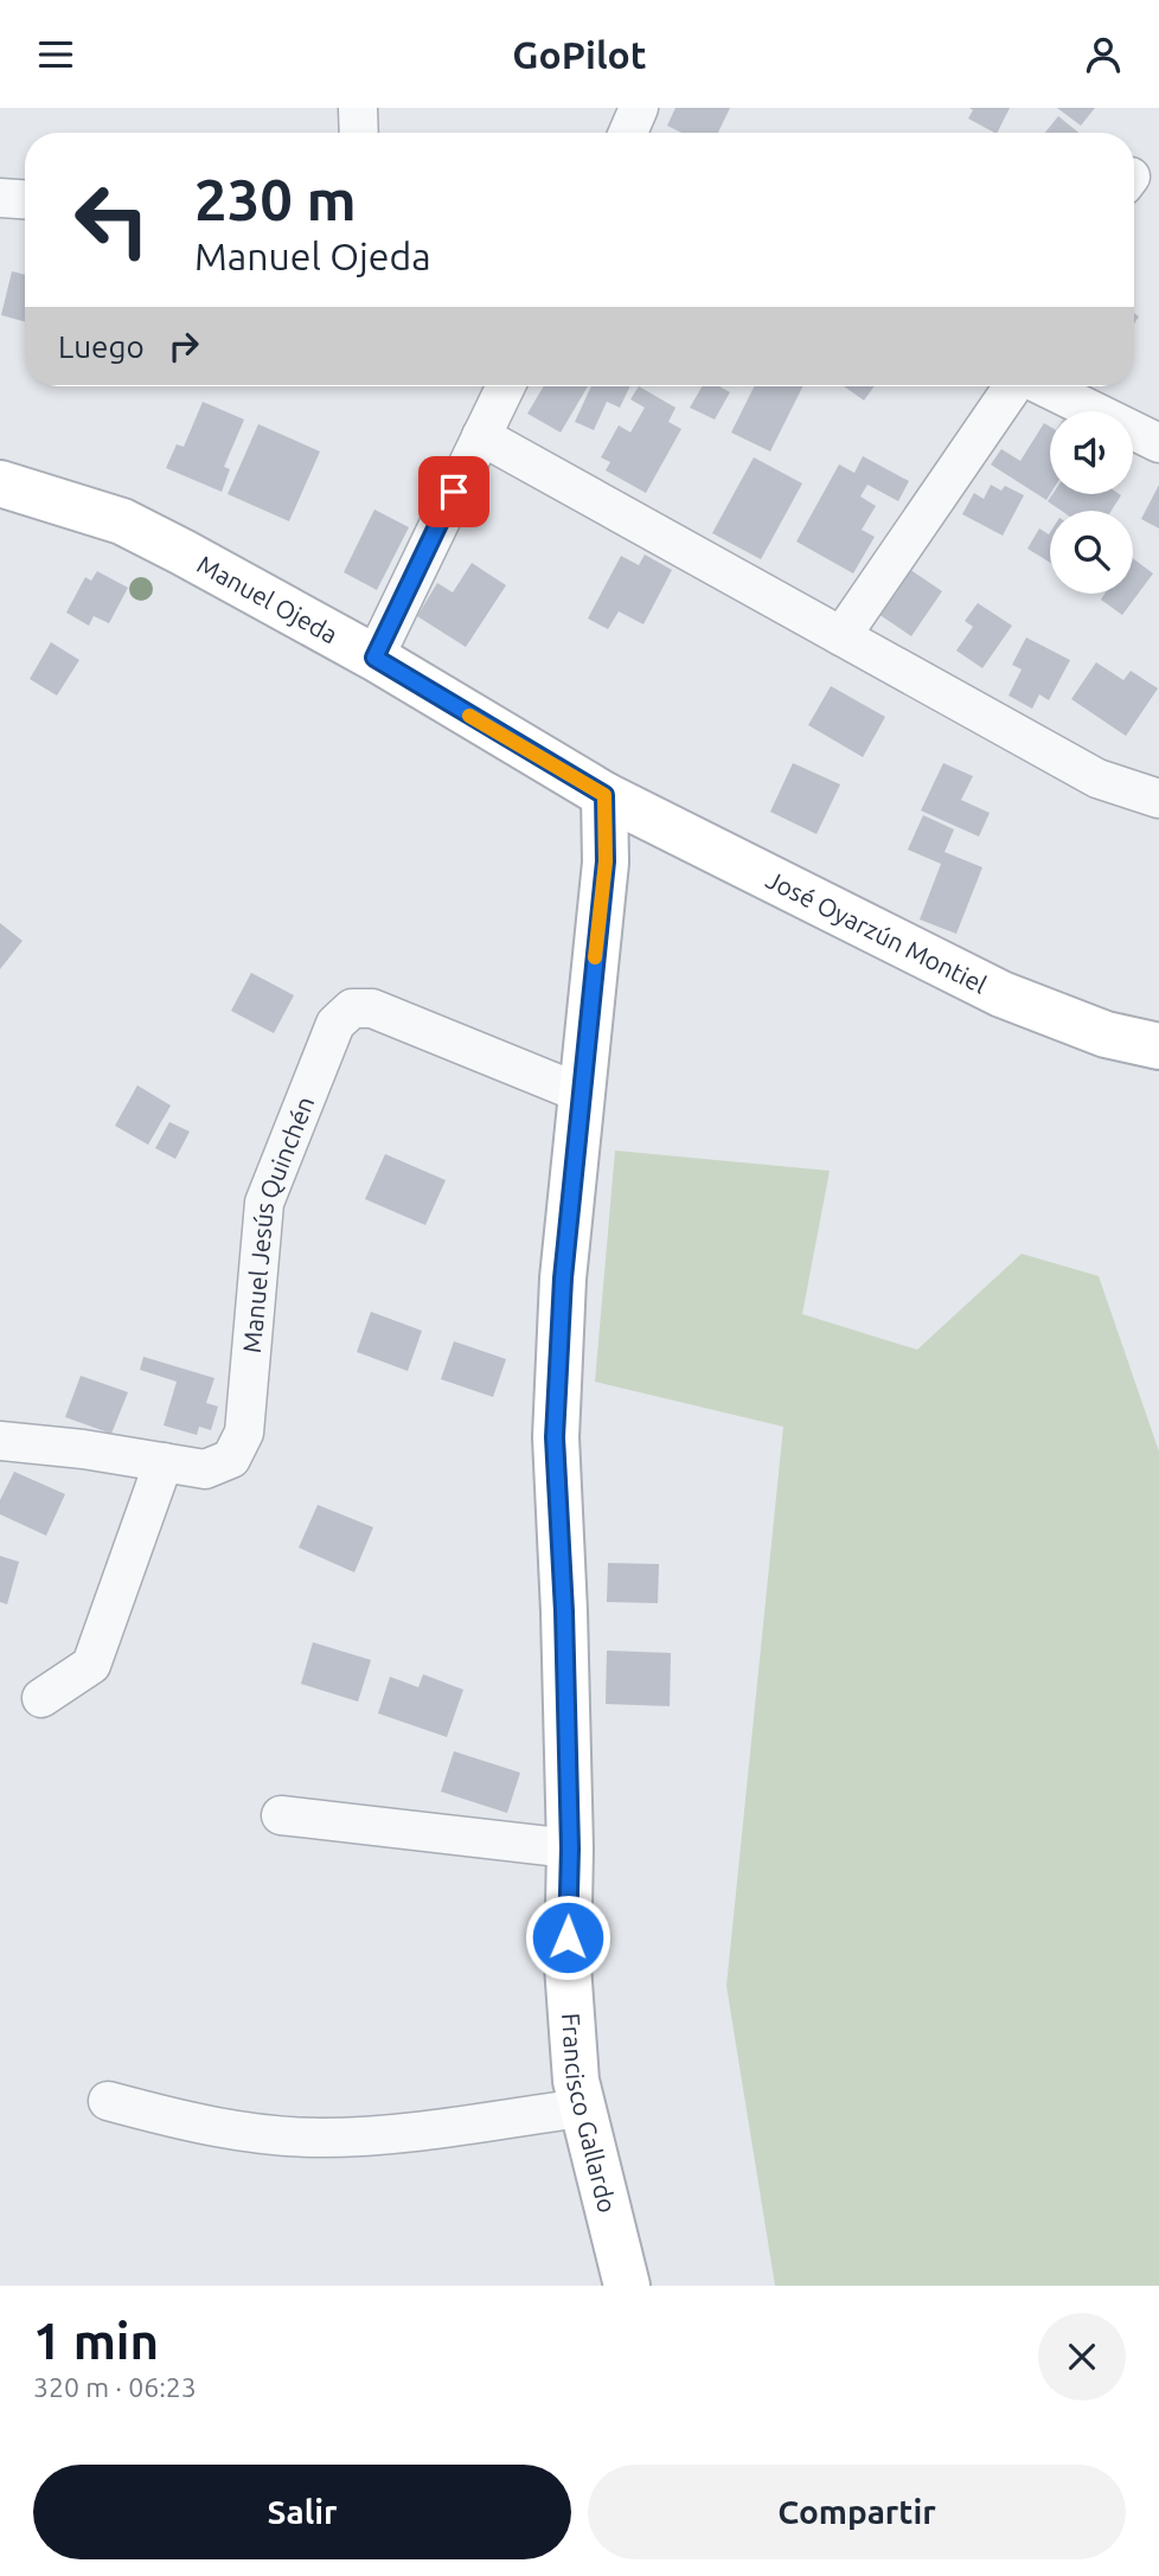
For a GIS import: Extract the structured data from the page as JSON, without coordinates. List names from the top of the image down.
{
  "streets": {
    "street": [
      "Manuel Ojeda",
      "José Oyarzún Montiel",
      "Manuel Jesús Quinchén",
      "Francisco Gallardo"
    ]
  },
  "crossings": [
    ["Manuel Ojeda", "José Oyarzún Montiel"],
    ["Manuel Ojeda", "Francisco Gallardo"],
    ["José Oyarzún Montiel", "Francisco Gallardo"],
    ["Manuel Jesús Quinchén", "Francisco Gallardo"]
  ],
  "page": {
    "header": "GoPilot",
    "turn": ["230 m", "Manuel Ojeda"],
    "then": "Luego",
    "heading": ["1 min", "320 m · 06:23"],
    "buttons": ["Salir", "Compartir"]
  }
}
